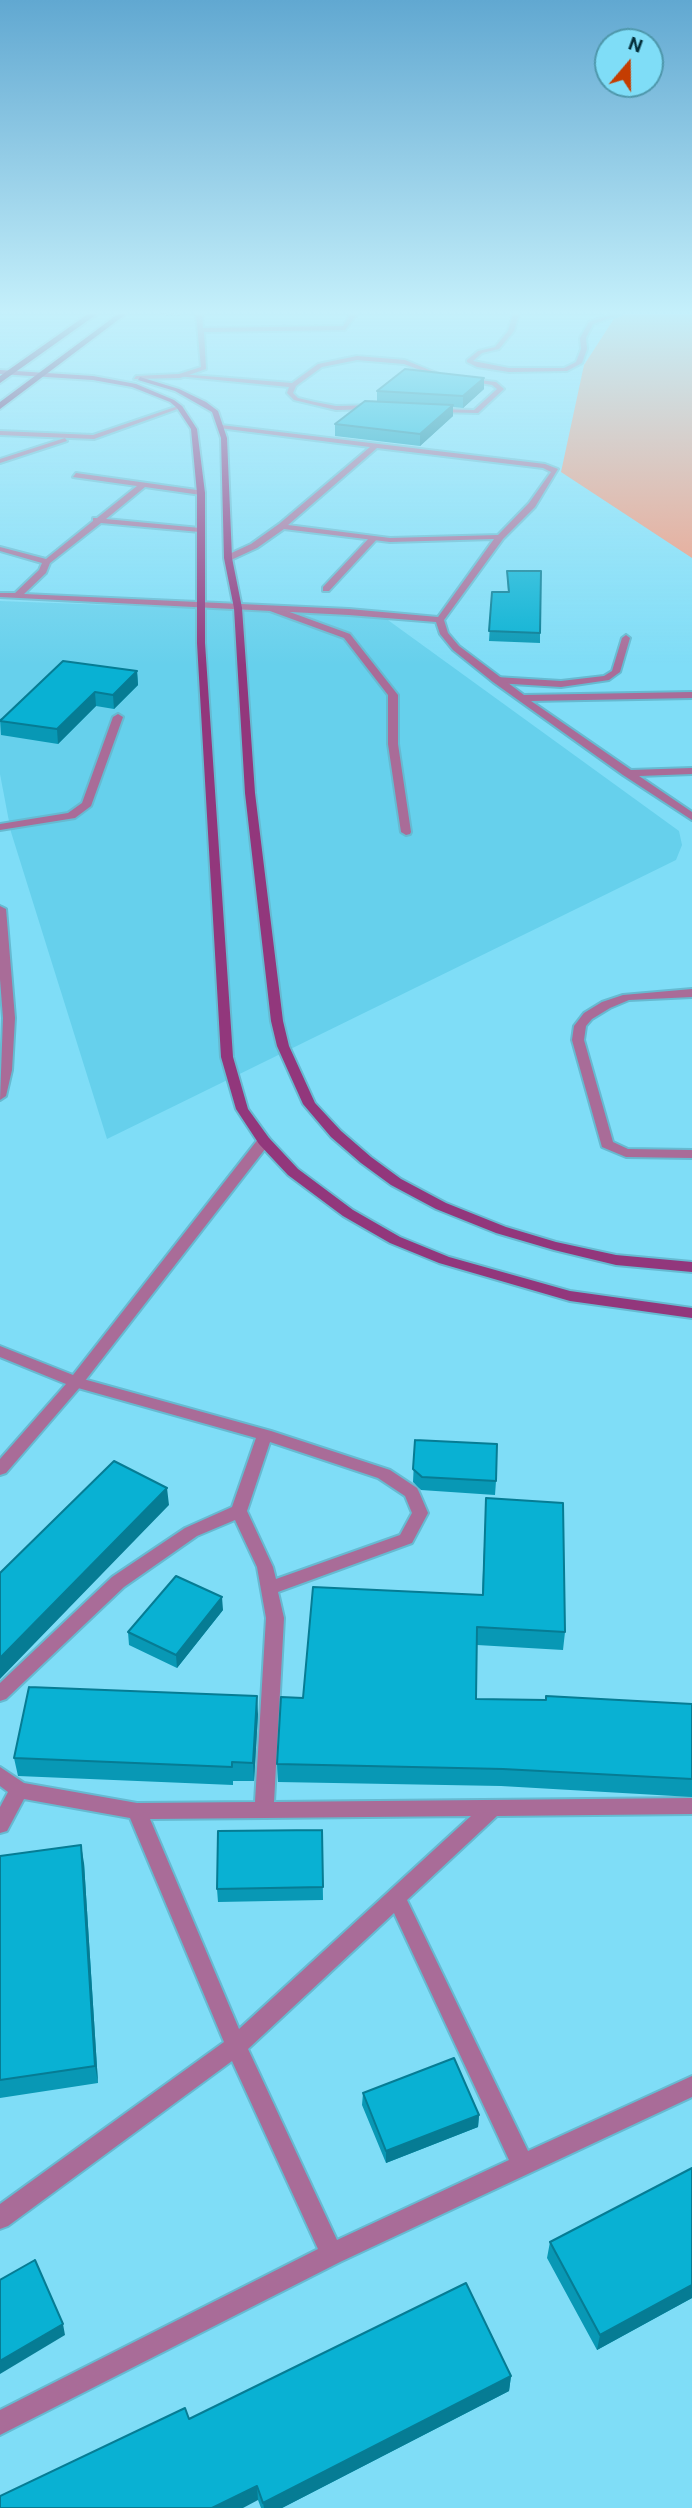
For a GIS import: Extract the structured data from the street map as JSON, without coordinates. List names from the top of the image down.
{
  "north": "top"
}
